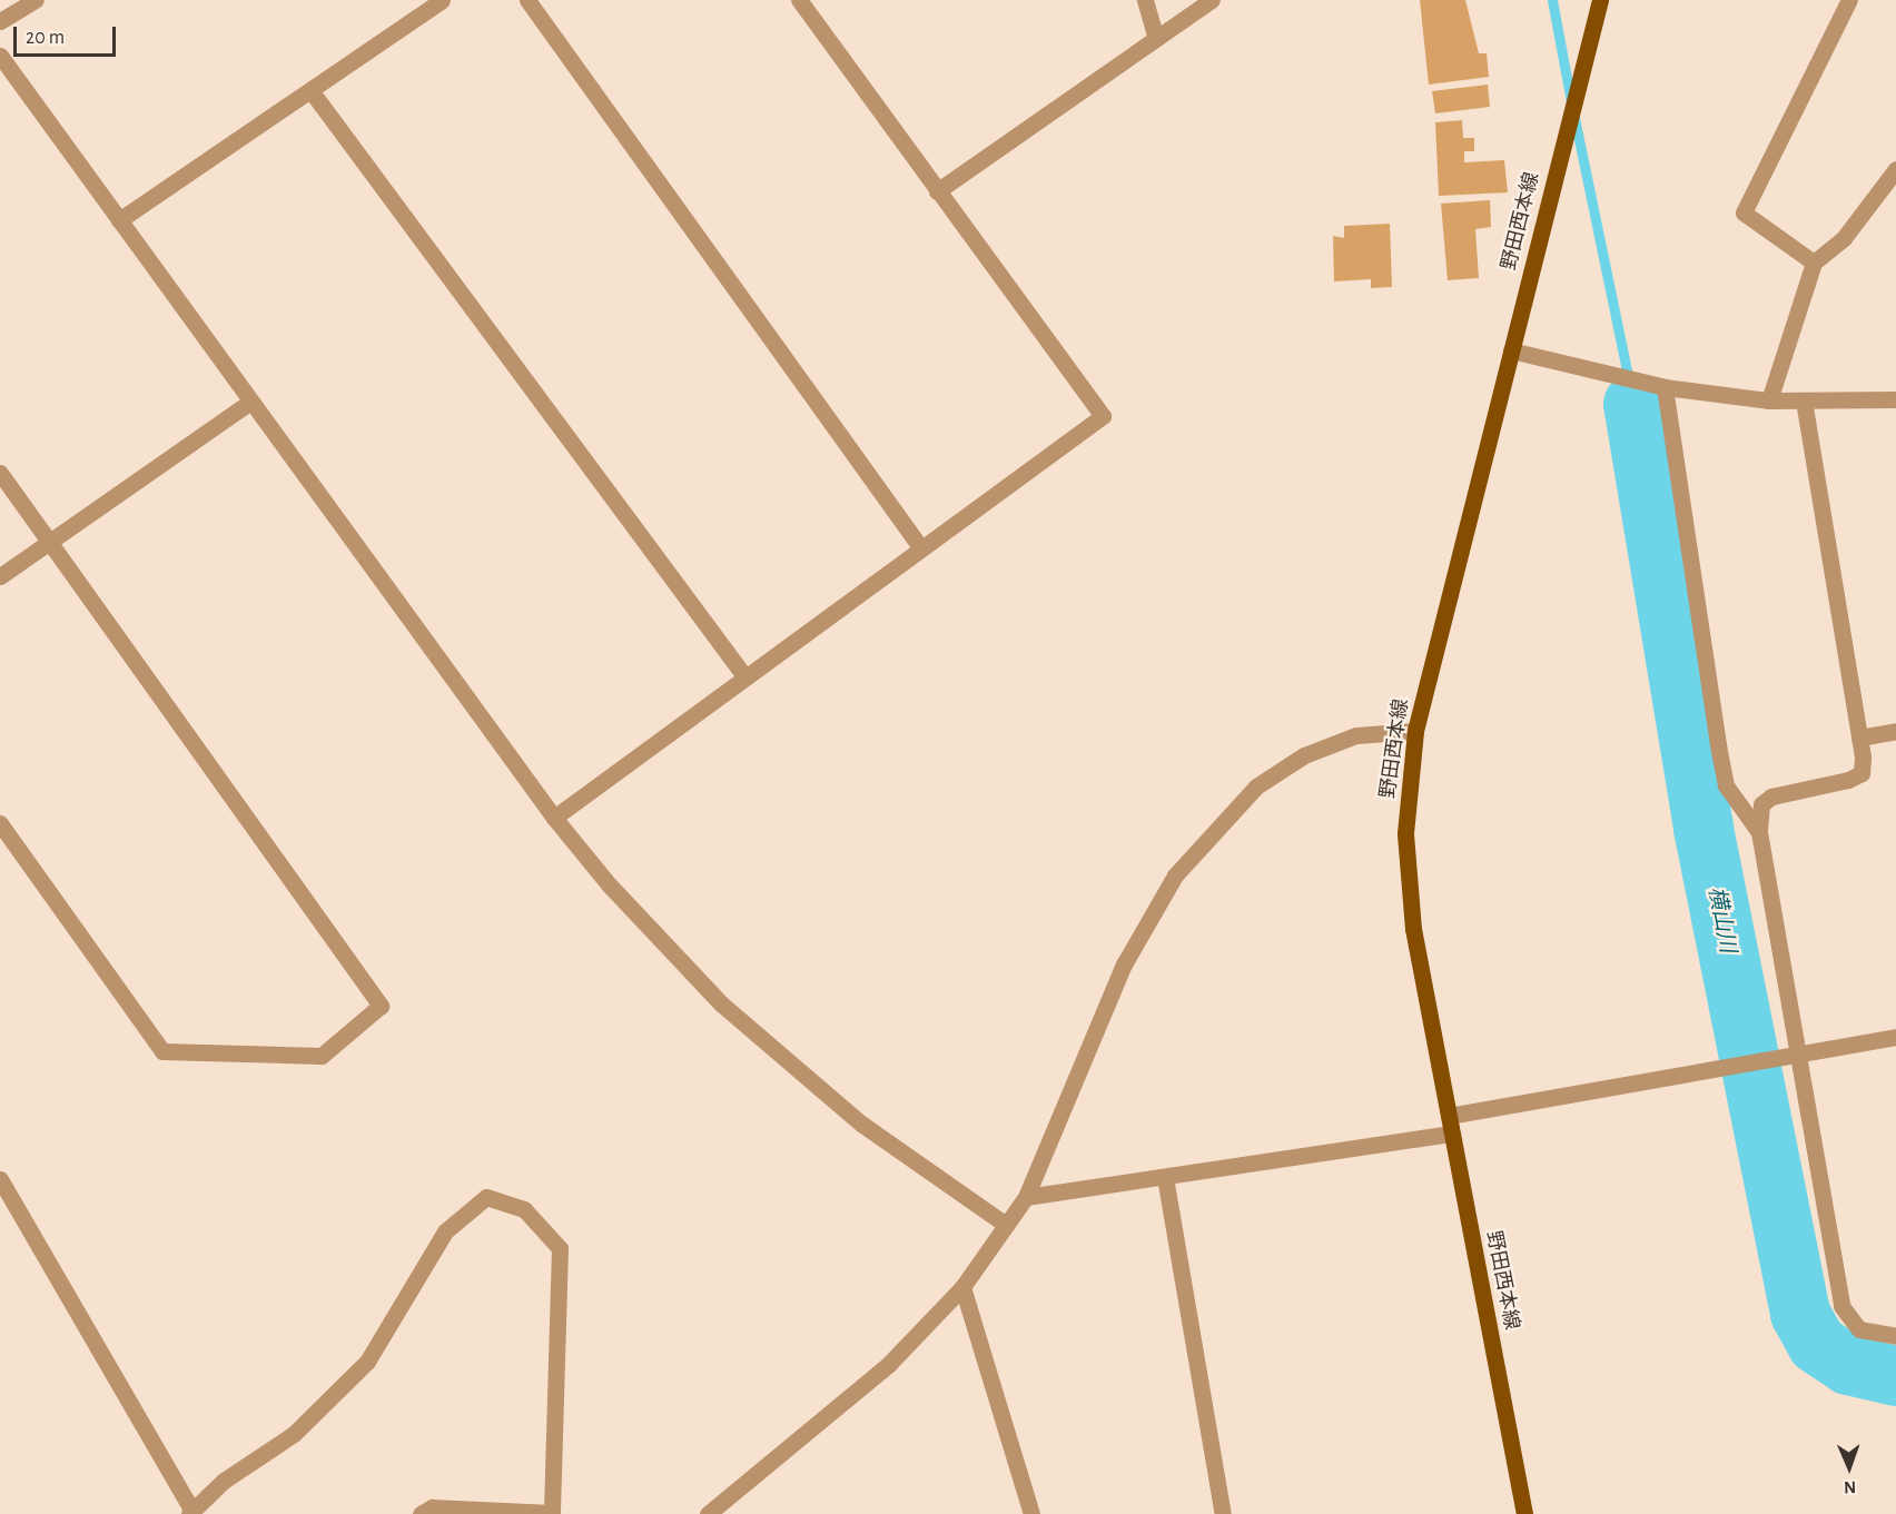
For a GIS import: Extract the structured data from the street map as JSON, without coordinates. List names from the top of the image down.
{
  "streets": {
    "main road": ["野田西本線"]
  },
  "water": ["横山川"],
  "scale_bar": "20 m",
  "north": "bottom"
}
